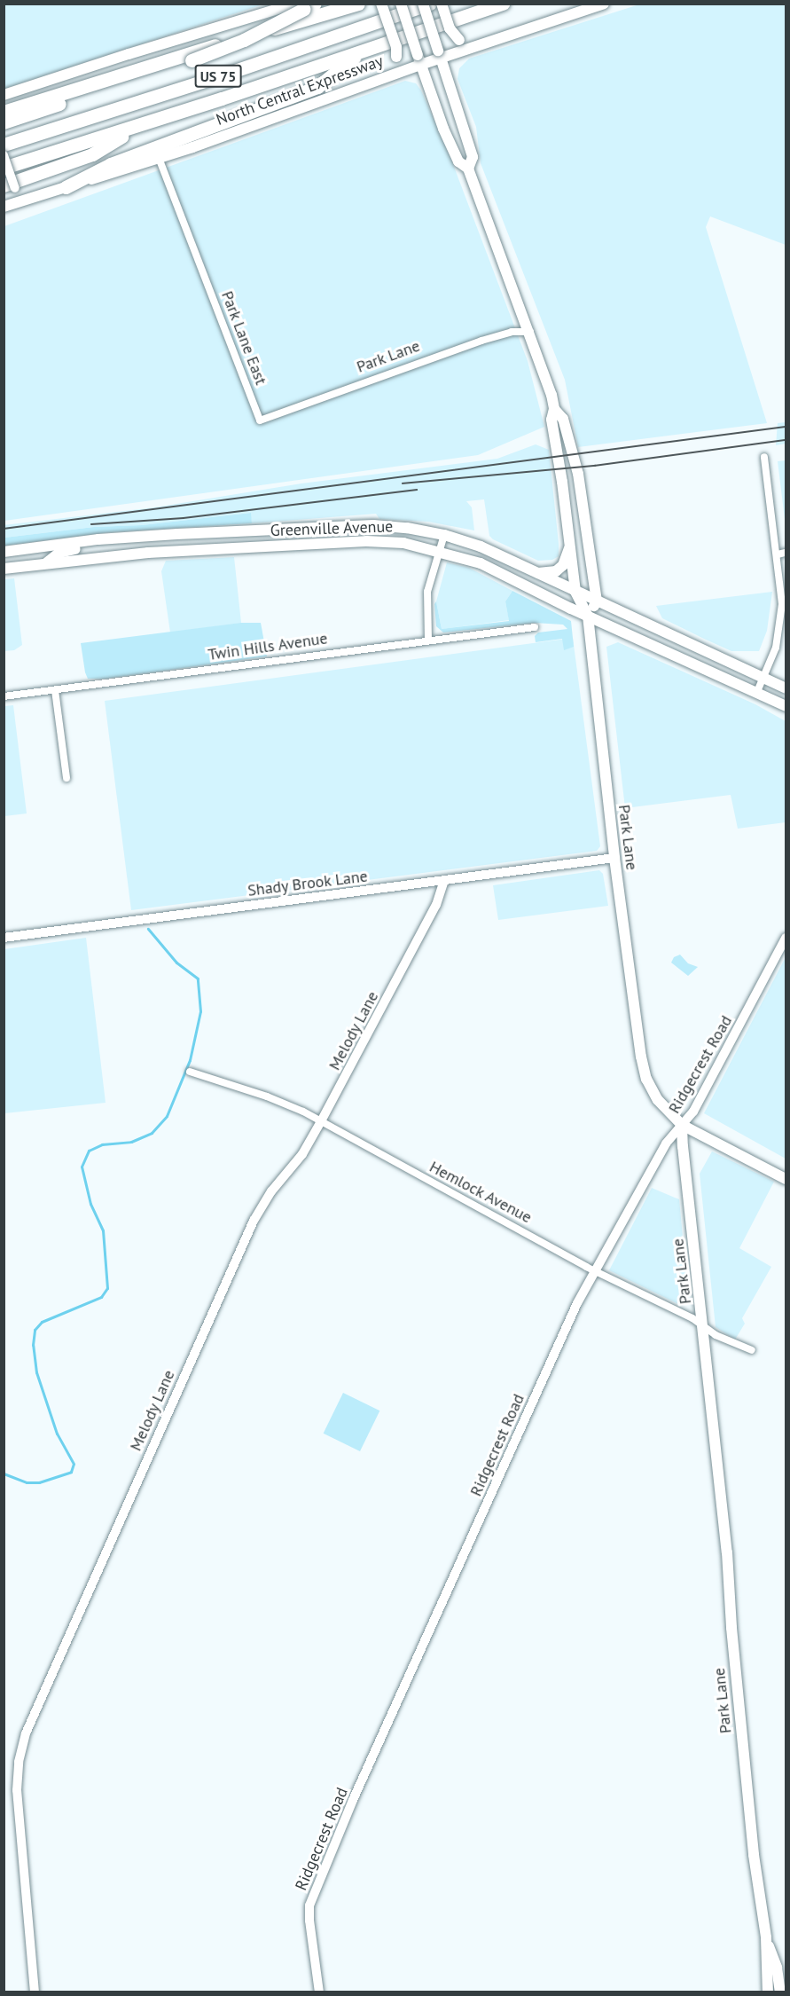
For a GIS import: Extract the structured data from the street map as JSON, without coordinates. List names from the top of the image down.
{
  "streets": {
    "highway": ["US 75", "North Central Expressway"],
    "main road": ["Park Lane", "Greenville Avenue"],
    "street": [
      "Park Lane East",
      "Twin Hills Avenue",
      "Shady Brook Lane",
      "Melody Lane",
      "Ridgecrest Road",
      "Hemlock Avenue"
    ]
  },
  "crossings": [
    ["North Central Expressway", "Park Lane East"],
    ["North Central Expressway", "Park Lane"],
    ["Park Lane East", "Park Lane"],
    ["Park Lane", "Greenville Avenue"],
    ["Park Lane", "Shady Brook Lane"],
    ["Park Lane", "Ridgecrest Road"],
    ["Park Lane", "Hemlock Avenue"],
    ["Shady Brook Lane", "Melody Lane"],
    ["Melody Lane", "Hemlock Avenue"],
    ["Ridgecrest Road", "Hemlock Avenue"]
  ]
}
